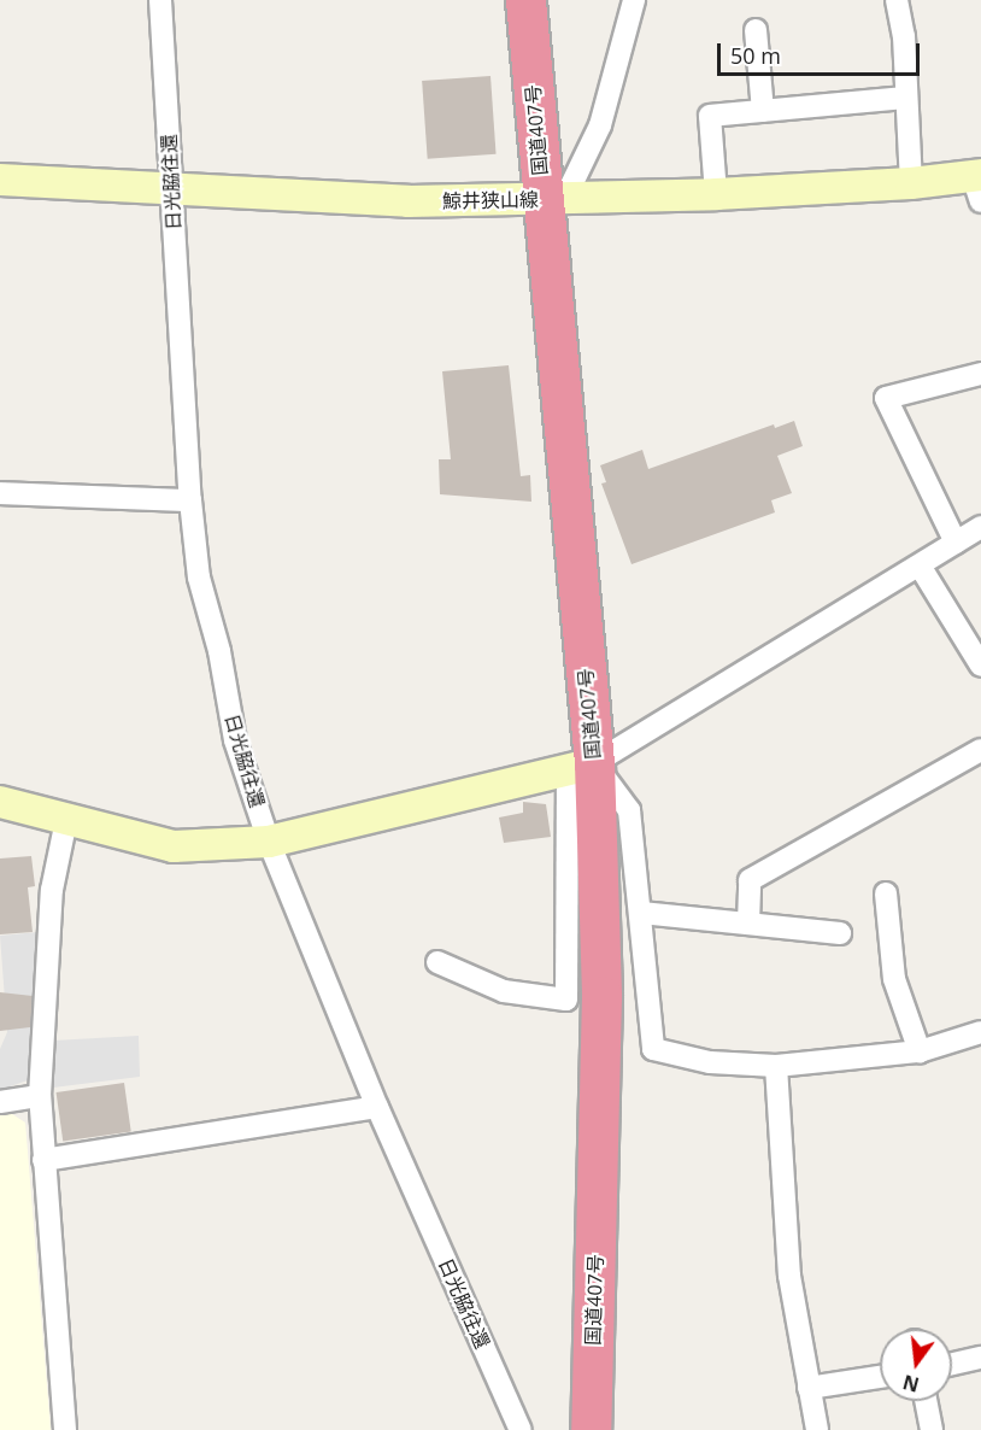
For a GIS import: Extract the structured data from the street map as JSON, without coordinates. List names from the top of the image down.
{
  "streets": {
    "highway": ["国道407号"],
    "main road": ["鯨井狭山線"],
    "street": ["日光脇往還"]
  },
  "crossings": [
    ["国道407号", "鯨井狭山線"],
    ["日光脇往還", "鯨井狭山線"]
  ],
  "scale_bar": "50 m",
  "north": "bottom"
}
